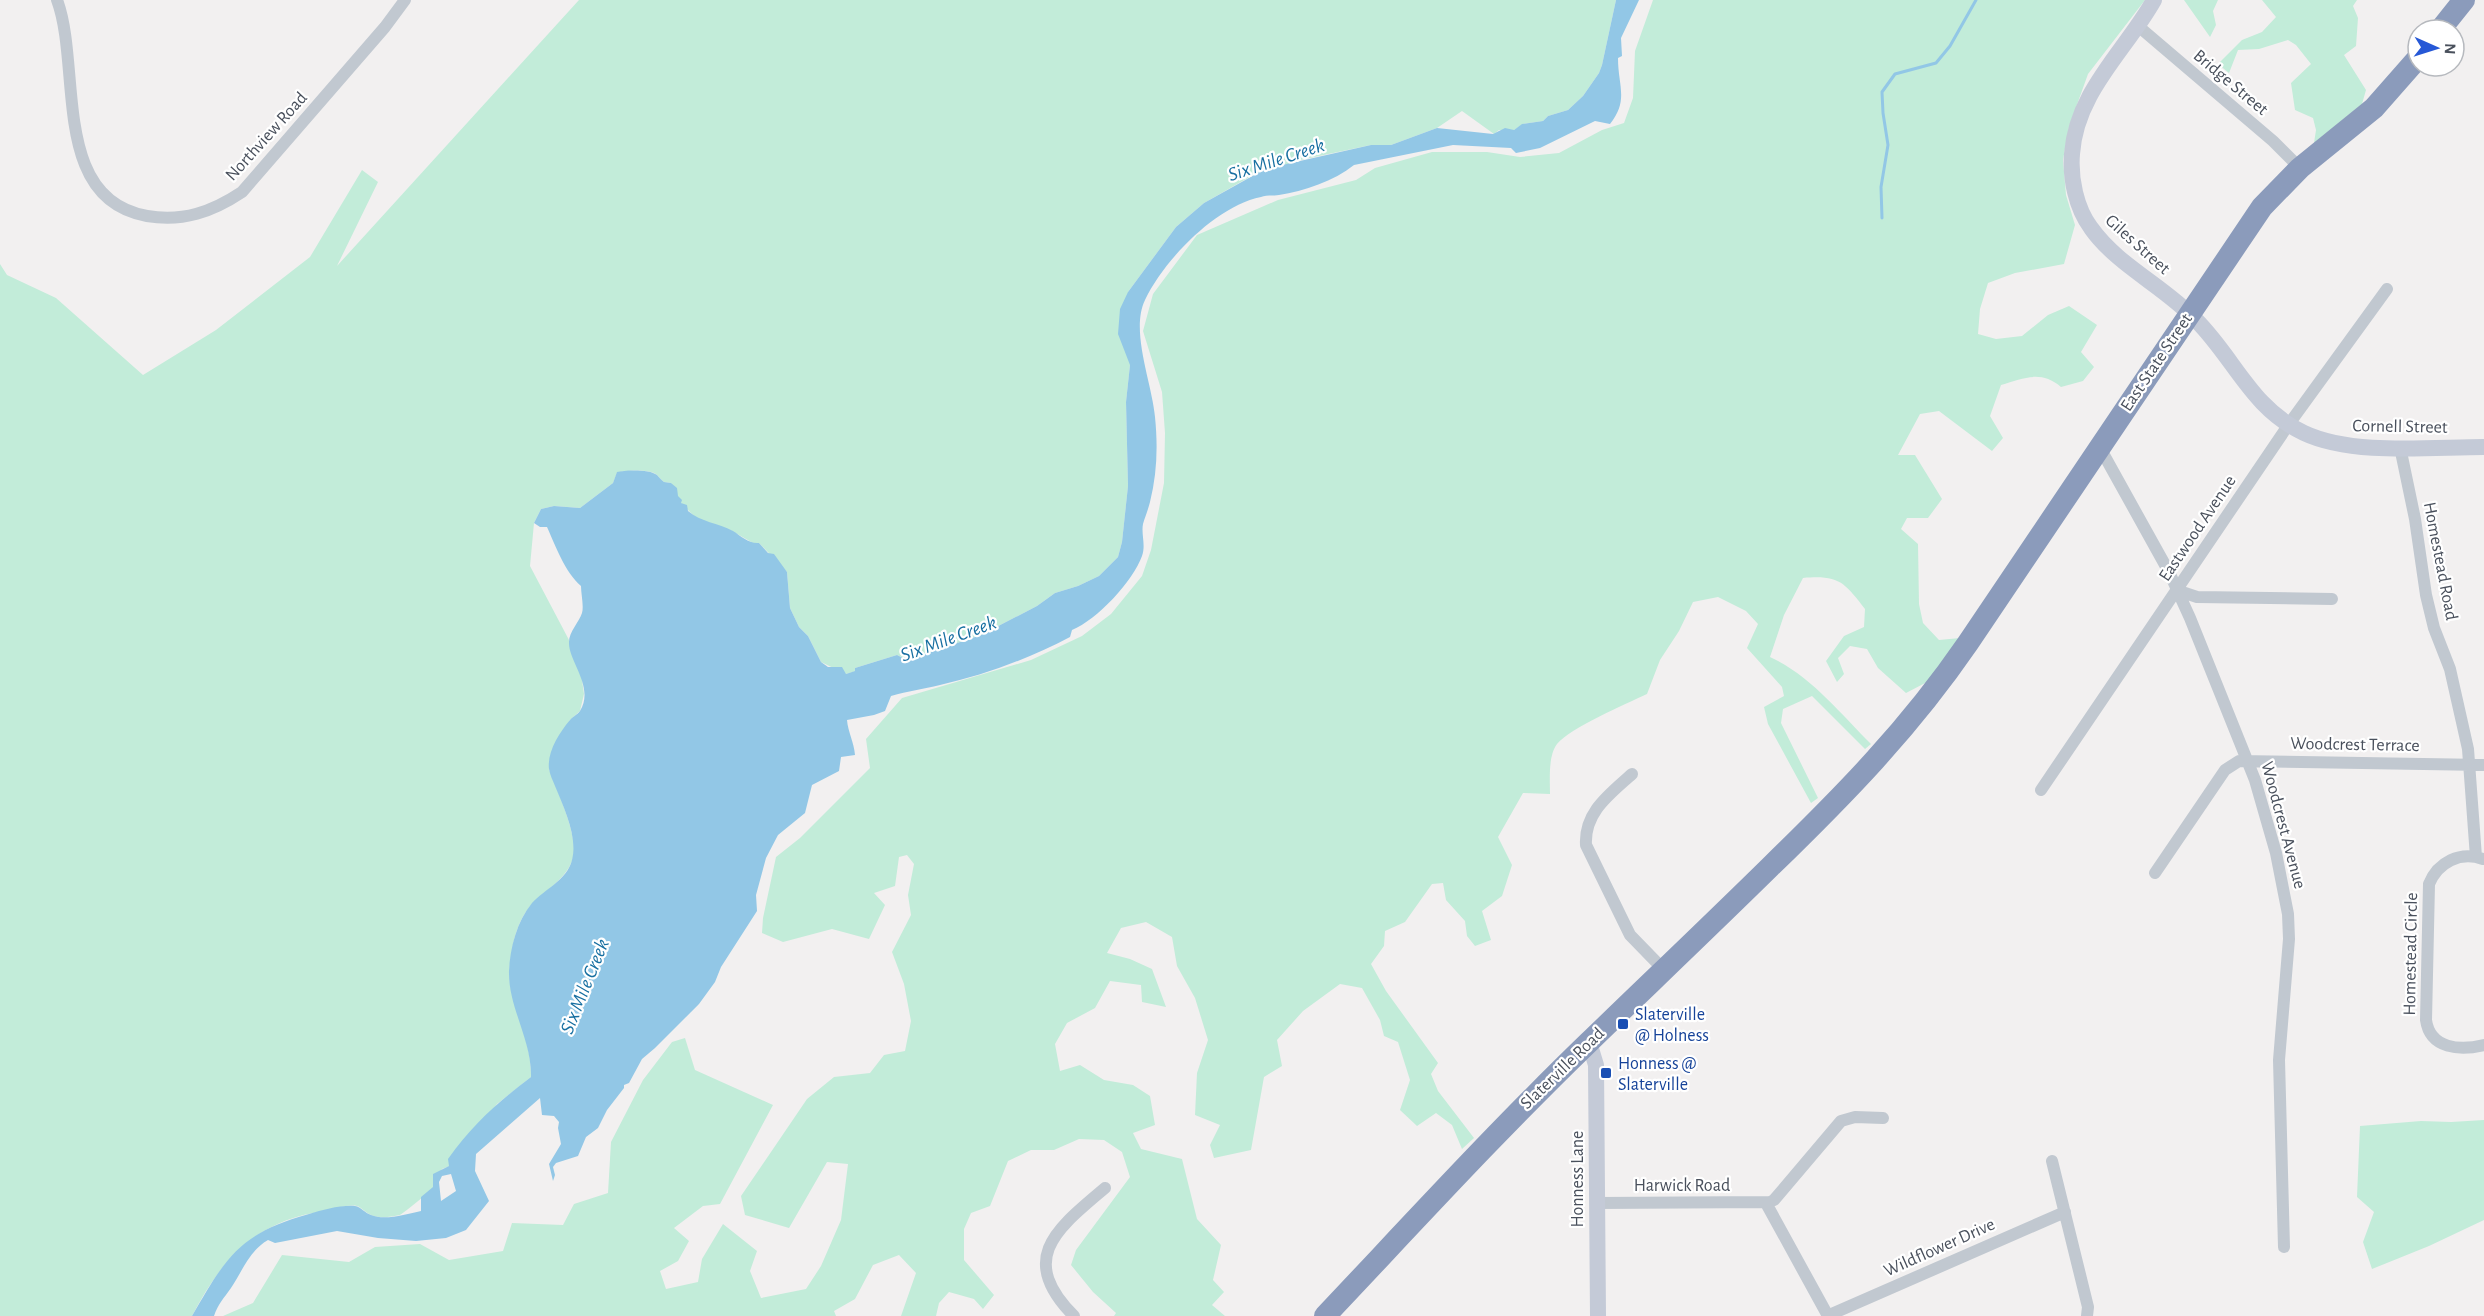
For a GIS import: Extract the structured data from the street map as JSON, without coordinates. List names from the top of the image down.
{
  "streets": {
    "highway": ["East State Street", "Slaterville Road"],
    "street": [
      "Bridge Street",
      "Northview Road",
      "Giles Street",
      "Cornell Street",
      "Eastwood Avenue",
      "Homestead Road",
      "Woodcrest Terrace",
      "Woodcrest Avenue",
      "Homestead Circle",
      "Honness Lane",
      "Harwick Road",
      "Wildflower Drive"
    ]
  },
  "crossings": [
    ["Bridge Street", "Giles Street"],
    ["Bridge Street", "East State Street"],
    ["Giles Street", "East State Street"],
    ["Giles Street", "Cornell Street"],
    ["East State Street", "Cornell Street"],
    ["East State Street", "Woodcrest Avenue"],
    ["East State Street", "Slaterville Road"],
    ["Cornell Street", "Eastwood Avenue"],
    ["Cornell Street", "Homestead Road"],
    ["Eastwood Avenue", "Woodcrest Avenue"],
    ["Homestead Road", "Woodcrest Terrace"],
    ["Homestead Road", "Homestead Circle"],
    ["Woodcrest Terrace", "Woodcrest Avenue"],
    ["Slaterville Road", "Honness Lane"],
    ["Honness Lane", "Harwick Road"]
  ],
  "water": ["Six Mile Creek"],
  "places": {
    "transit": ["Slaterville @ Holness", "Honness @ Slaterville"]
  },
  "north": "right"
}
